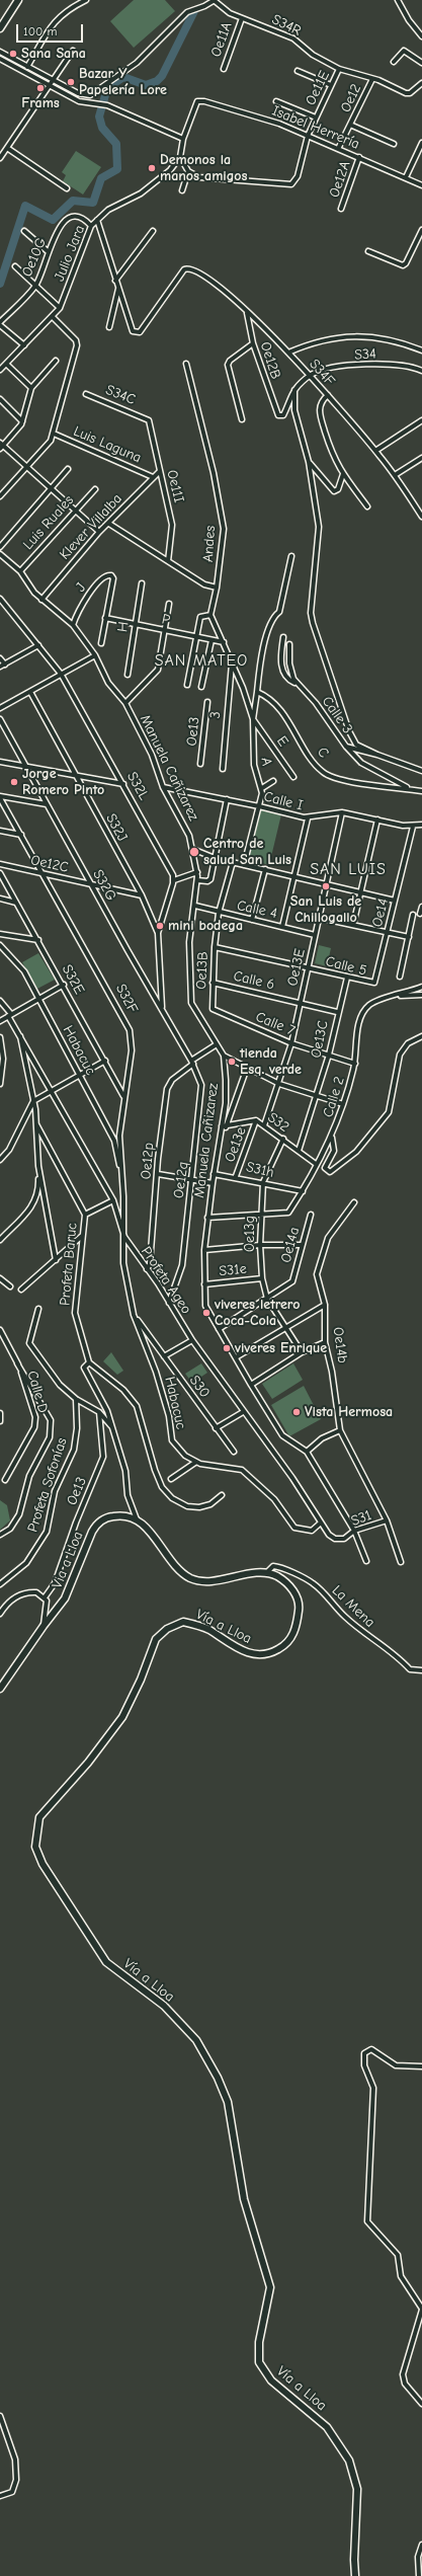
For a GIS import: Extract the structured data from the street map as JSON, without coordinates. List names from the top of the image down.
{
  "streets": {
    "street": [
      "S34R",
      "Oe11A",
      "Oe11E",
      "Oe12",
      "Isabel Herrería",
      "Oe12A",
      "Julio Jara",
      "Oe10G",
      "S34",
      "Oe12B",
      "S34F",
      "S34C",
      "Luis Laguna",
      "Oe11I",
      "Luis Ruales",
      "Klever Villalba",
      "Andes",
      "J",
      "P",
      "H",
      "3",
      "Calle 3",
      "Oe13",
      "E",
      "C",
      "A",
      "Manuela Cañizarez",
      "S32L",
      "Calle I",
      "S32J",
      "Oe12C",
      "S32G",
      "Calle 4",
      "Oe14",
      "Calle 5",
      "Oe13E",
      "Oe13B",
      "S32E",
      "Calle 6",
      "S32F",
      "Calle 7",
      "Oe13C",
      "Habacuc",
      "Calle 2",
      "S32",
      "Oe13e",
      "Oe12p",
      "S31h",
      "Oe12q",
      "Oe13g",
      "Oe14a",
      "Profeta Baruc",
      "S31e",
      "Profeta Ageo",
      "Oe14b",
      "S30",
      "Calle D",
      "Profeta Sofonías",
      "S31",
      "Via a Lloa",
      "La Mena",
      "Vía a Lloa"
    ]
  },
  "crossings": [
    ["S34R", "Oe11A"],
    ["S34R", "Oe11E"],
    ["S34R", "Oe12"],
    ["Oe11E", "Isabel Herrería"],
    ["Oe12", "Isabel Herrería"],
    ["Isabel Herrería", "Oe12A"],
    ["Julio Jara", "Oe10G"],
    ["S34", "S34F"],
    ["Oe12B", "S34F"],
    ["S34C", "Oe11I"],
    ["Luis Laguna", "Klever Villalba"],
    ["Oe11I", "Klever Villalba"],
    ["Luis Ruales", "Manuela Cañizarez"],
    ["Klever Villalba", "Manuela Cañizarez"],
    ["J", "P"],
    ["J", "Manuela Cañizarez"],
    ["P", "H"],
    ["E", "A"],
    ["Manuela Cañizarez", "Calle I"],
    ["Manuela Cañizarez", "Calle 4"],
    ["Manuela Cañizarez", "S32"],
    ["Manuela Cañizarez", "Oe12p"],
    ["Manuela Cañizarez", "S31h"],
    ["Manuela Cañizarez", "S31e"],
    ["Manuela Cañizarez", "S31"],
    ["Calle I", "Oe14"],
    ["Calle I", "Oe13E"],
    ["S32J", "Oe12C"],
    ["Oe12C", "S32G"],
    ["Oe12C", "S32F"],
    ["S32G", "Oe12p"],
    ["S32G", "Oe12q"],
    ["Calle 4", "Oe13E"],
    ["Calle 4", "Oe13B"],
    ["Oe14", "Calle 5"],
    ["Calle 5", "Oe13E"],
    ["Calle 5", "Oe13B"],
    ["Calle 5", "Oe13C"],
    ["Oe13E", "Calle 6"],
    ["Oe13E", "Calle 7"],
    ["Oe13E", "S32"],
    ["Oe13B", "Calle 6"],
    ["Oe13B", "Calle 7"],
    ["S32E", "S32F"],
    ["Calle 6", "Oe13C"],
    ["S32F", "Habacuc"],
    ["S32F", "Profeta Ageo"],
    ["Calle 7", "Oe13C"],
    ["Calle 7", "Calle 2"],
    ["Oe13C", "S32"],
    ["Habacuc", "Profeta Ageo"],
    ["Habacuc", "S30"],
    ["Calle 2", "S32"],
    ["Calle 2", "S31h"],
    ["Calle 2", "Oe13g"],
    ["S32", "Oe13e"],
    ["S32", "Oe13g"],
    ["Oe13e", "S31h"],
    ["Oe12p", "Oe12q"],
    ["Oe12p", "Profeta Ageo"],
    ["S31h", "Oe13g"],
    ["Oe12q", "Profeta Ageo"],
    ["Oe13g", "Oe14a"],
    ["Oe13g", "S31e"],
    ["Profeta Baruc", "Profeta Ageo"],
    ["Profeta Ageo", "S31"],
    ["Oe14b", "S31"],
    ["La Mena", "Vía a Lloa"]
  ],
  "districts": ["SAN MATEO", "SAN LUIS"],
  "places": [
    "Sana Sana",
    "Bazar Y Papelería Lore",
    "Frams",
    "Demonos la manos amigos",
    "Jorge Romero Pinto",
    "Centro de salud San Luis",
    "San Luis de Chillogallo",
    "mini bodega",
    "tienda Esq. verde",
    "viveres letrero Coca-Cola",
    "viveres Enrique",
    "Vista Hermosa"
  ],
  "scale_bar": "100 m"
}
